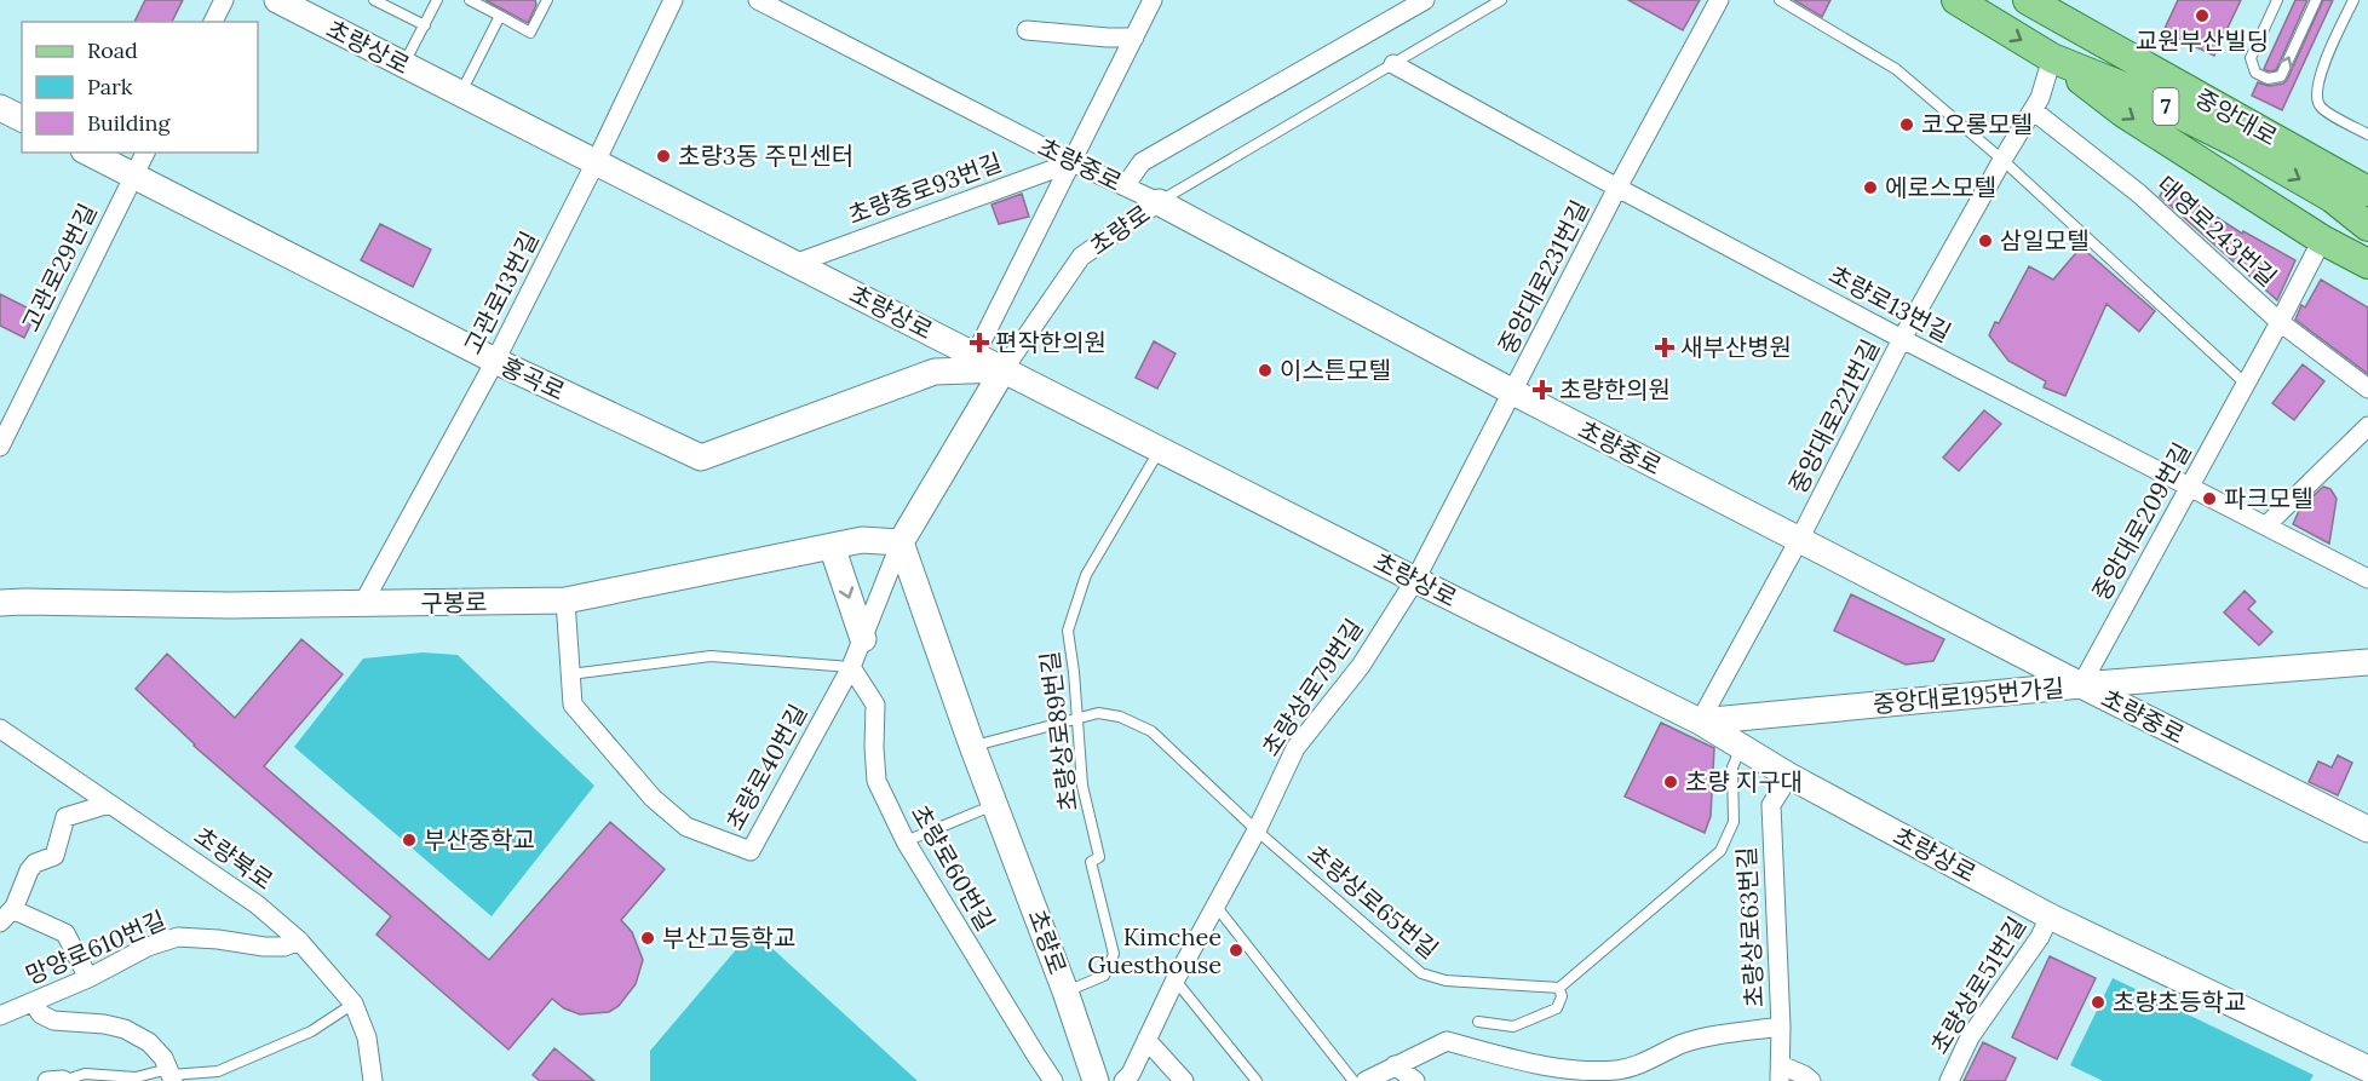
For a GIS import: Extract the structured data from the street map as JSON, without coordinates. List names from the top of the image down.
{
  "streets": {
    "main road": ["7", "중앙대로"],
    "street": [
      "초량상로",
      "초량중로",
      "초량중로93번길",
      "초량로",
      "대영로243번길",
      "고관로29번길",
      "중앙대로231번길",
      "고관로13번길",
      "초량로13번길",
      "홍곡로",
      "중앙대로221번길",
      "중앙대로209번길",
      "구봉로",
      "초량상로79번길",
      "중앙대로195번가길",
      "초량로40번길",
      "초량북로",
      "초량로60번길",
      "초량상로63번길",
      "망양로610번길",
      "초량상로51번길"
    ],
    "lane": ["초량상로89번길", "초량상로65번길"]
  },
  "crossings": [
    ["초량상로", "초량중로93번길"],
    ["초량상로", "초량로"],
    ["초량상로", "중앙대로231번길"],
    ["초량상로", "고관로13번길"],
    ["초량상로", "홍곡로"],
    ["초량상로", "중앙대로221번길"],
    ["초량상로", "초량상로79번길"],
    ["초량상로", "중앙대로195번가길"],
    ["초량상로", "초량상로89번길"],
    ["초량상로", "초량상로63번길"],
    ["초량상로", "초량상로51번길"],
    ["중앙대로", "중앙대로221번길"],
    ["중앙대로", "중앙대로209번길"],
    ["초량중로", "초량중로93번길"],
    ["초량중로", "초량로"],
    ["초량중로", "중앙대로231번길"],
    ["초량중로", "중앙대로221번길"],
    ["초량중로", "중앙대로209번길"],
    ["초량중로", "중앙대로195번가길"],
    ["초량로", "초량로13번길"],
    ["초량로", "홍곡로"],
    ["초량로", "구봉로"],
    ["초량로", "초량상로89번길"],
    ["초량로", "초량로40번길"],
    ["초량로", "초량상로65번길"],
    ["대영로243번길", "중앙대로221번길"],
    ["대영로243번길", "중앙대로209번길"],
    ["고관로29번길", "홍곡로"],
    ["중앙대로231번길", "초량로13번길"],
    ["중앙대로231번길", "초량상로79번길"],
    ["고관로13번길", "홍곡로"],
    ["고관로13번길", "구봉로"],
    ["초량로13번길", "중앙대로221번길"],
    ["초량로13번길", "중앙대로209번길"],
    ["중앙대로221번길", "중앙대로195번가길"],
    ["중앙대로209번길", "중앙대로195번가길"],
    ["구봉로", "초량로40번길"],
    ["초량상로79번길", "초량상로65번길"],
    ["초량상로89번길", "초량상로65번길"],
    ["초량로40번길", "초량로60번길"],
    ["초량북로", "망양로610번길"]
  ],
  "places": {
    "other": [
      "교원부산빌딩",
      "코오롱모텔",
      "초량3동 주민센터",
      "에로스모텔",
      "삼일모텔",
      "이스튼모텔",
      "파크모텔",
      "초량 지구대",
      "부산중학교",
      "부산고등학교",
      "Kimchee Guesthouse",
      "초량초등학교"
    ],
    "health": ["편작한의원", "새부산병원", "초량한의원"]
  },
  "legend": ["Road", "Park", "Building"]
}
